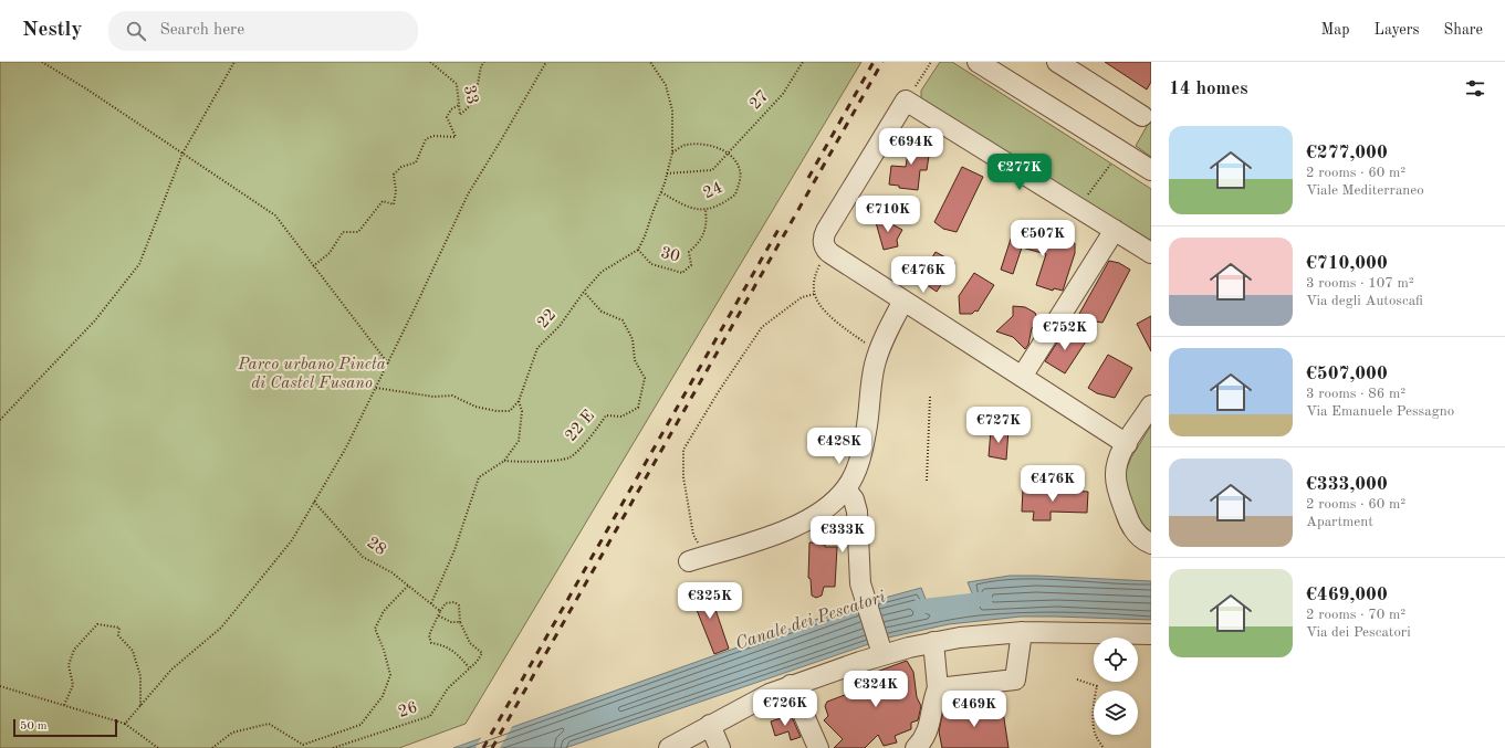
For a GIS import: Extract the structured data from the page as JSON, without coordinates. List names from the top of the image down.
{
  "streets": {
    "path": [
      "33",
      "27",
      "24",
      "30",
      "22",
      "22 E",
      "28",
      "26"
    ]
  },
  "crossings": [
    ["27", "24"],
    ["24", "30"],
    ["30", "22"],
    ["22", "22 E"],
    ["22", "28"]
  ],
  "water": ["Canale dei Pescatori"],
  "parks": ["Parco urbano Pineta di Castel Fusano"],
  "scale_bar": "50 m",
  "page": {
    "header": "Nestly",
    "search": "Search here",
    "nav": ["Map", "Layers", "Share"],
    "heading": "14 homes",
    "list": [
      {
        "name": "€277,000",
        "note": "2 rooms · 60 m² · Viale Mediterraneo"
      },
      {
        "name": "€710,000",
        "note": "3 rooms · 107 m² · Via degli Autoscafi"
      },
      {
        "name": "€507,000",
        "note": "3 rooms · 86 m² · Via Emanuele Pessagno"
      },
      {
        "name": "€333,000",
        "note": "2 rooms · 60 m² · Apartment"
      },
      {
        "name": "€469,000",
        "note": "2 rooms · 70 m² · Via dei Pescatori"
      }
    ],
    "price": [
      "€694K",
      "€277K",
      "€710K",
      "€507K",
      "€476K",
      "€752K",
      "€727K",
      "€428K",
      "€476K",
      "€333K",
      "€325K",
      "€324K",
      "€726K",
      "€469K"
    ],
    "scale": "50 m"
  }
}
